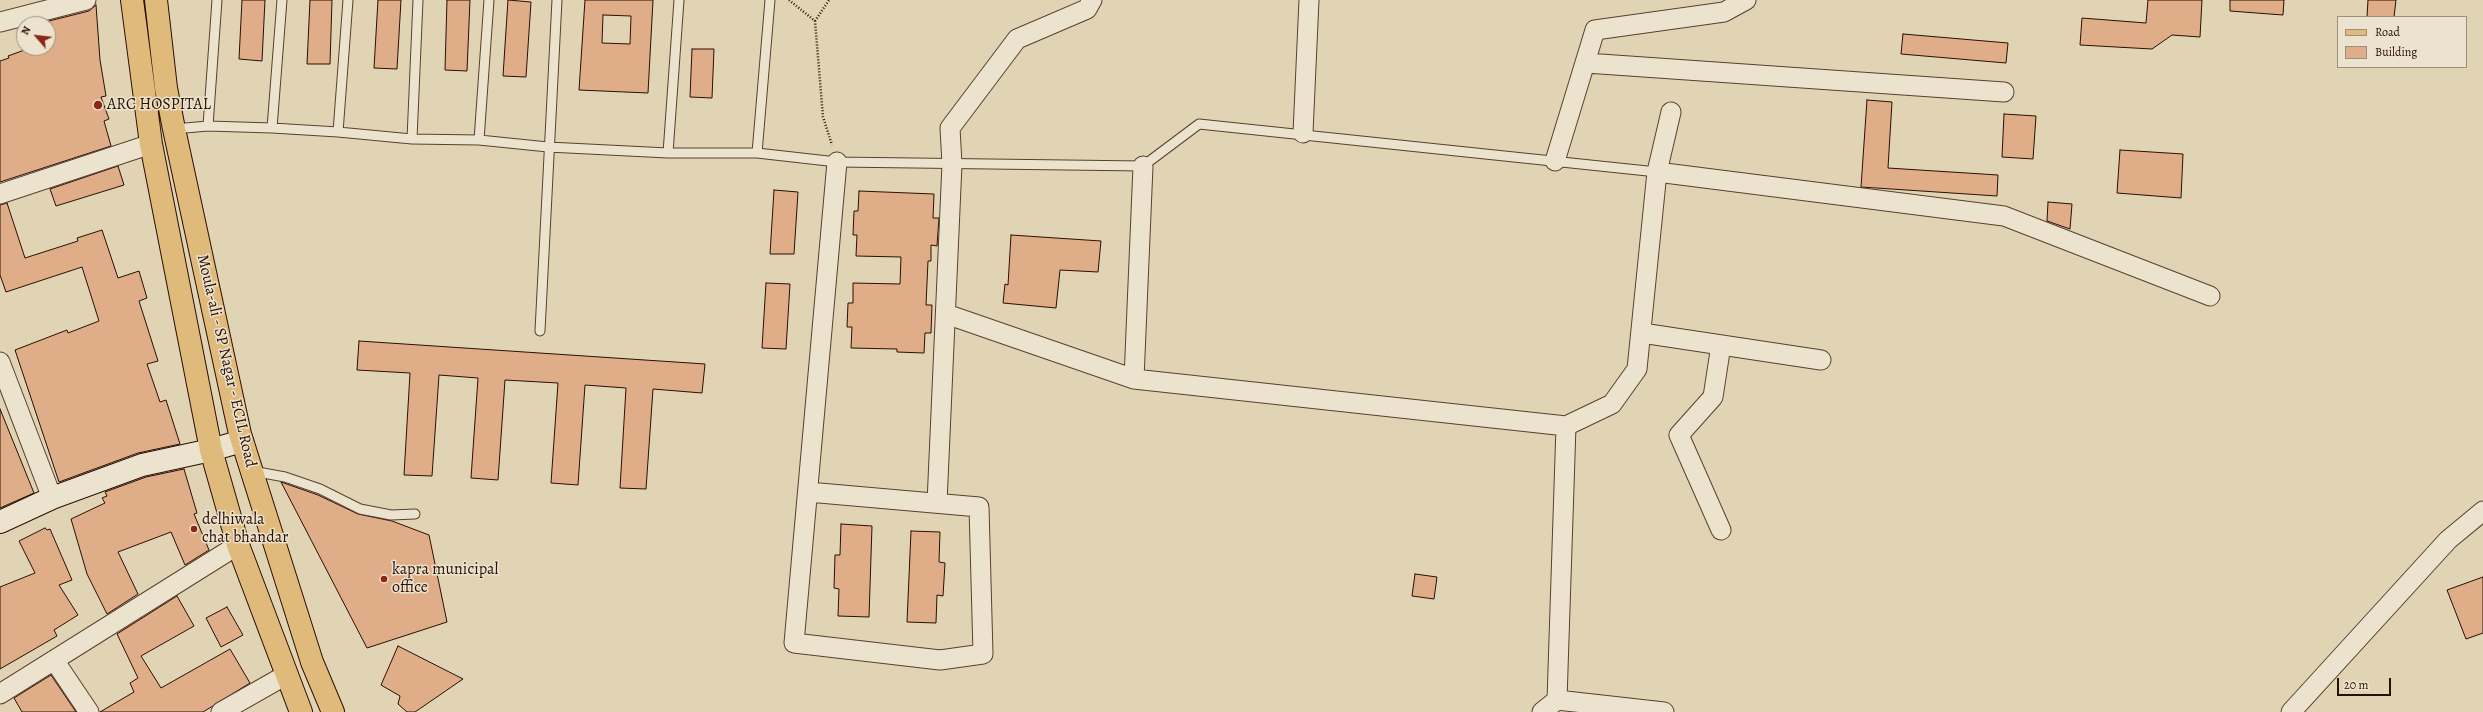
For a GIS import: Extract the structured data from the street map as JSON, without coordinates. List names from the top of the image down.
{
  "streets": {
    "main road": ["Moula-ali - SP Nagar - ECIL Road"]
  },
  "places": ["ARC HOSPITAL", "delhiwala chat bhandar", "kapra municipal office"],
  "legend": ["Road", "Building"],
  "scale_bar": "20 m",
  "north": "top left"
}
